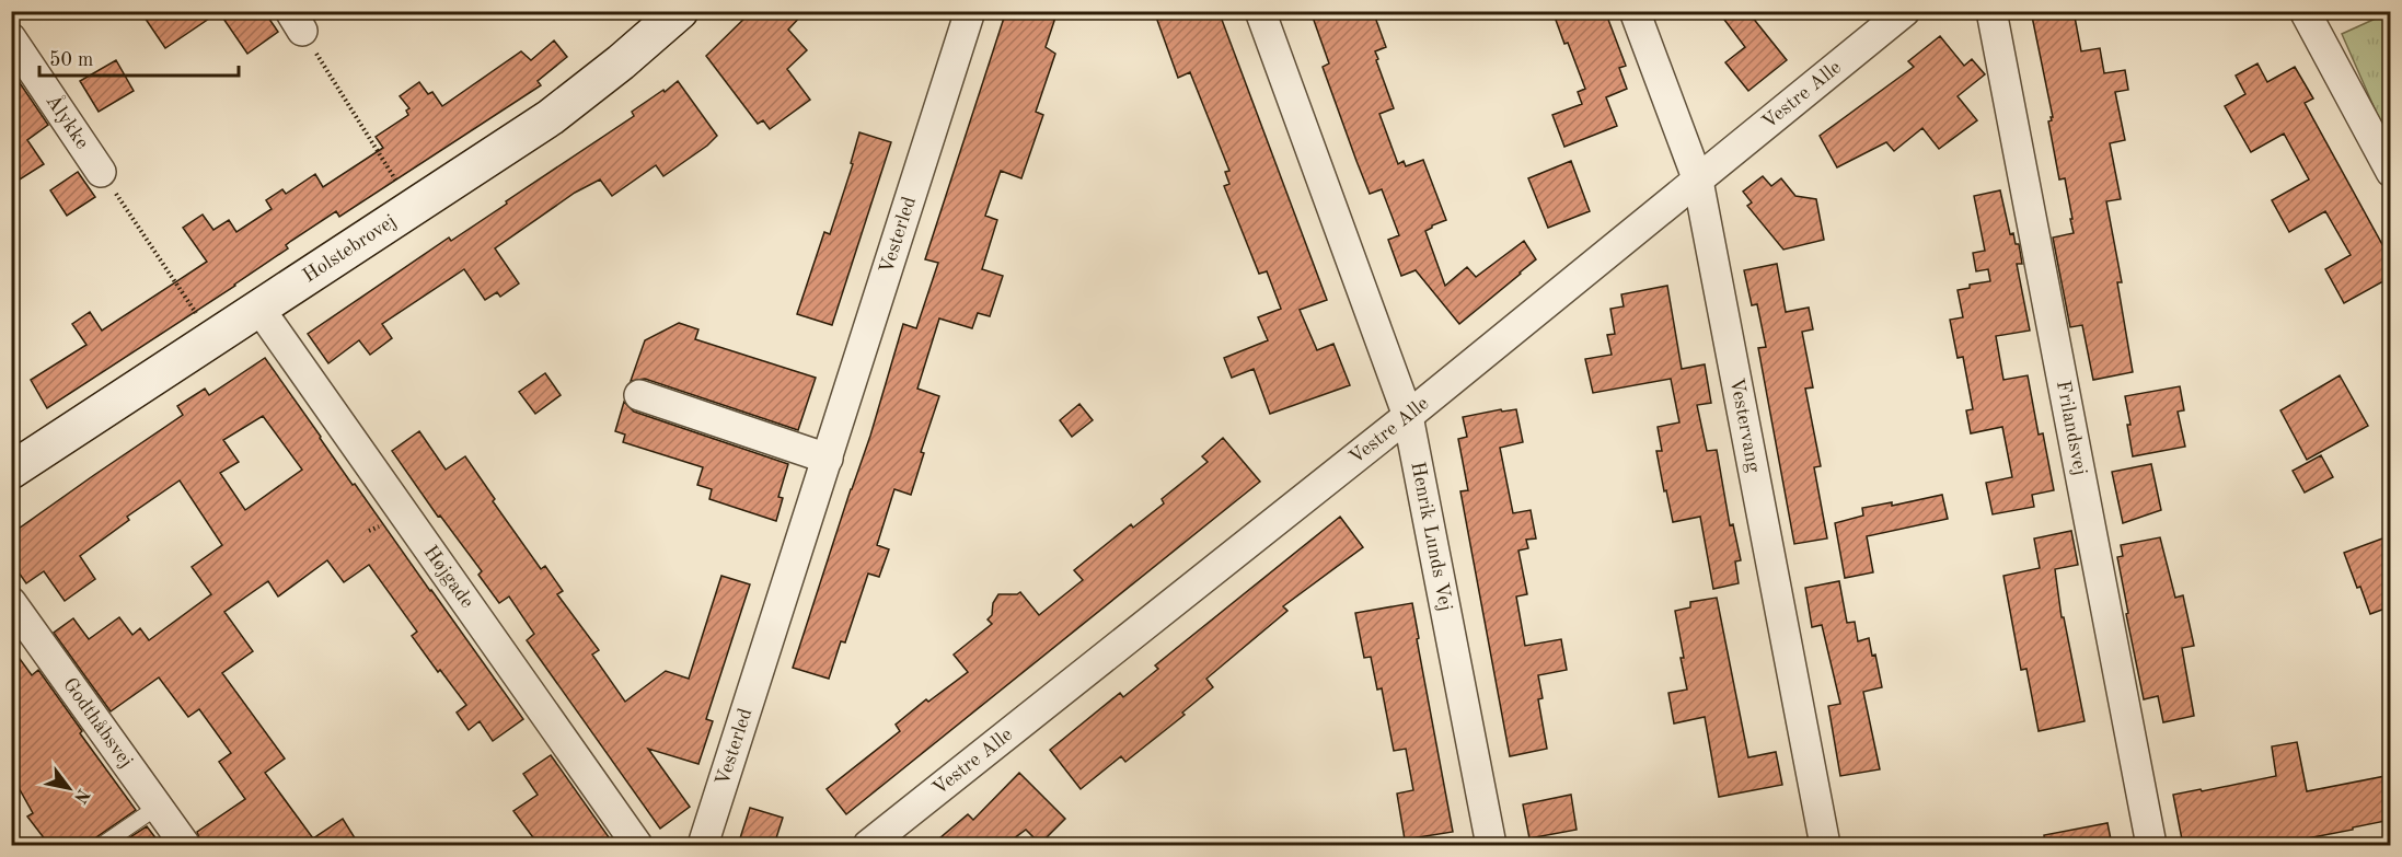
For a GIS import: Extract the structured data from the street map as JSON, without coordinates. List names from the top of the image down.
{
  "streets": {
    "street": [
      "Vestre Alle",
      "Ålykke",
      "Vesterled",
      "Holstebrovej",
      "Vestervang",
      "Frilandsvej",
      "Henrik Lunds Vej",
      "Højgade",
      "Godthåbsvej"
    ]
  },
  "crossings": [
    ["Vestre Alle", "Vestervang"],
    ["Vestre Alle", "Henrik Lunds Vej"],
    ["Holstebrovej", "Højgade"]
  ],
  "scale_bar": "50 m",
  "north": "bottom right"
}
